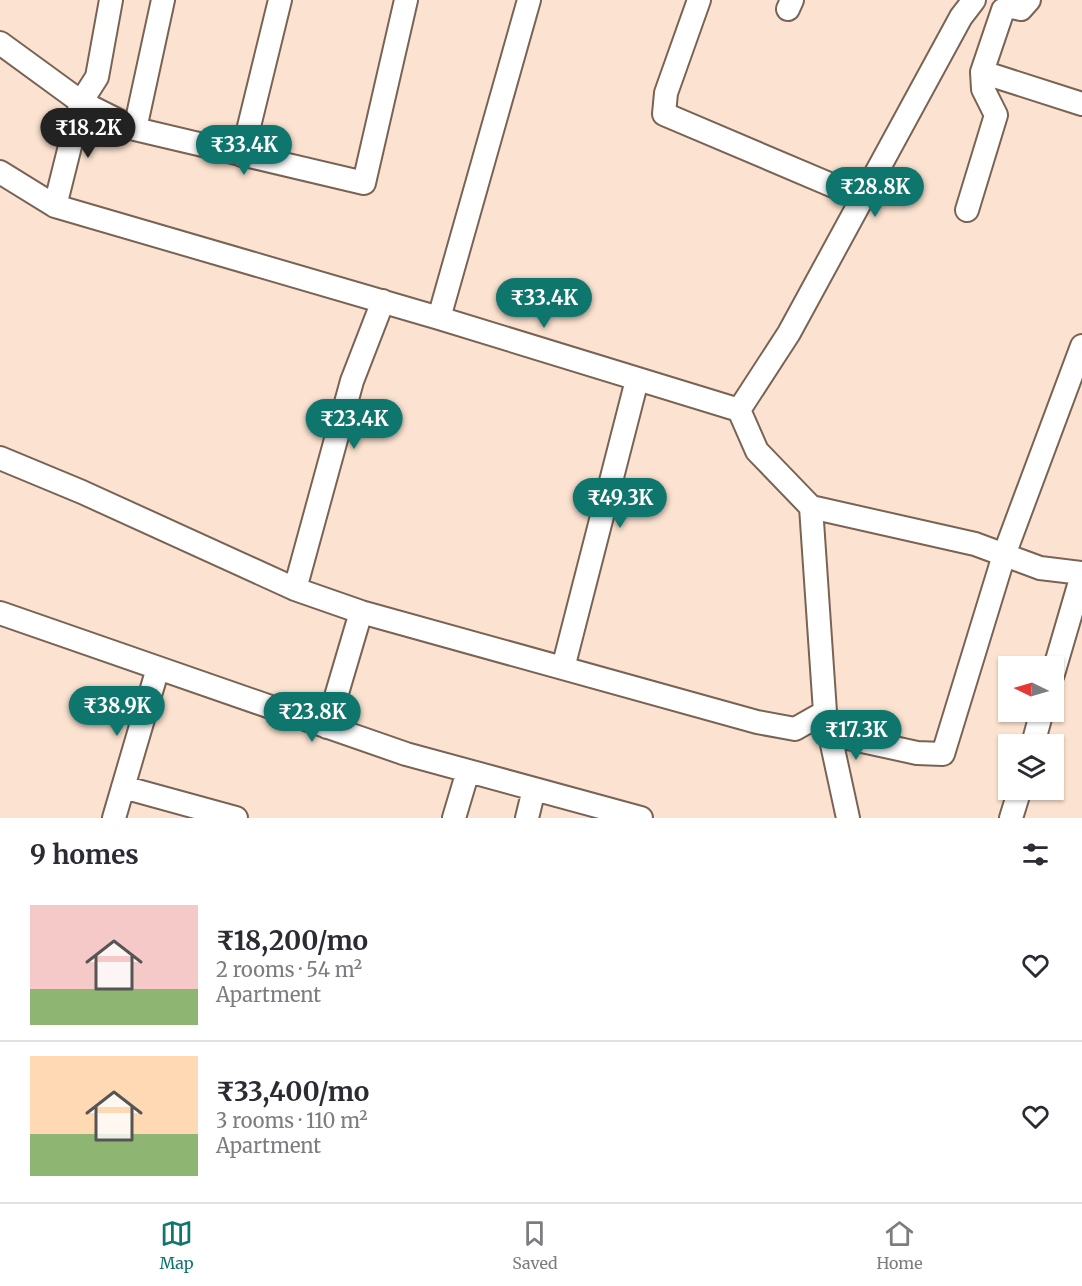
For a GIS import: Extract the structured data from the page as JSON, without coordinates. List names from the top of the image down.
{
  "north": "left",
  "page": {
    "price": [
      "₹18.2K",
      "₹33.4K",
      "₹28.8K",
      "₹33.4K",
      "₹23.4K",
      "₹49.3K",
      "₹38.9K",
      "₹23.8K",
      "₹17.3K"
    ],
    "heading": "9 homes",
    "list": [
      {
        "name": "₹18,200/mo",
        "note": "2 rooms · 54 m² · Apartment"
      },
      {
        "name": "₹33,400/mo",
        "note": "3 rooms · 110 m² · Apartment"
      }
    ],
    "tabs": ["Map", "Saved", "Home"]
  }
}
